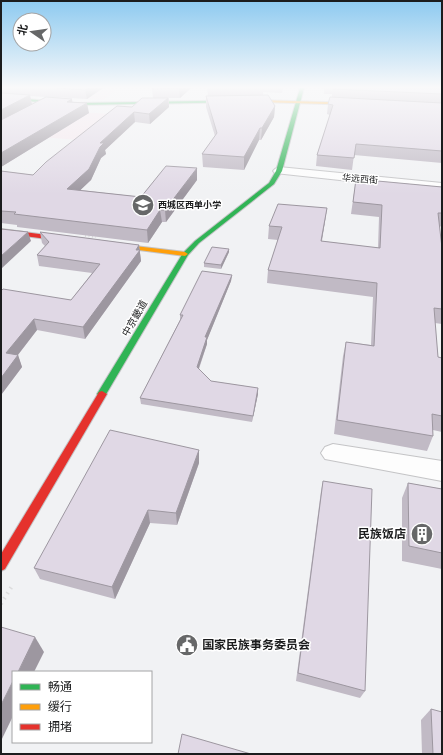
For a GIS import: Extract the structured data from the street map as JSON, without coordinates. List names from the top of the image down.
{
  "streets": {
    "street": ["华远西街", "中京畿道"]
  },
  "crossings": [
    ["华远西街", "中京畿道"]
  ],
  "places": {
    "school or university": ["西城区西单小学"],
    "building": ["民族饭店"],
    "public building": ["国家民族事务委员会"]
  },
  "legend": ["畅通", "缓行", "拥堵"],
  "north": "left"
}
